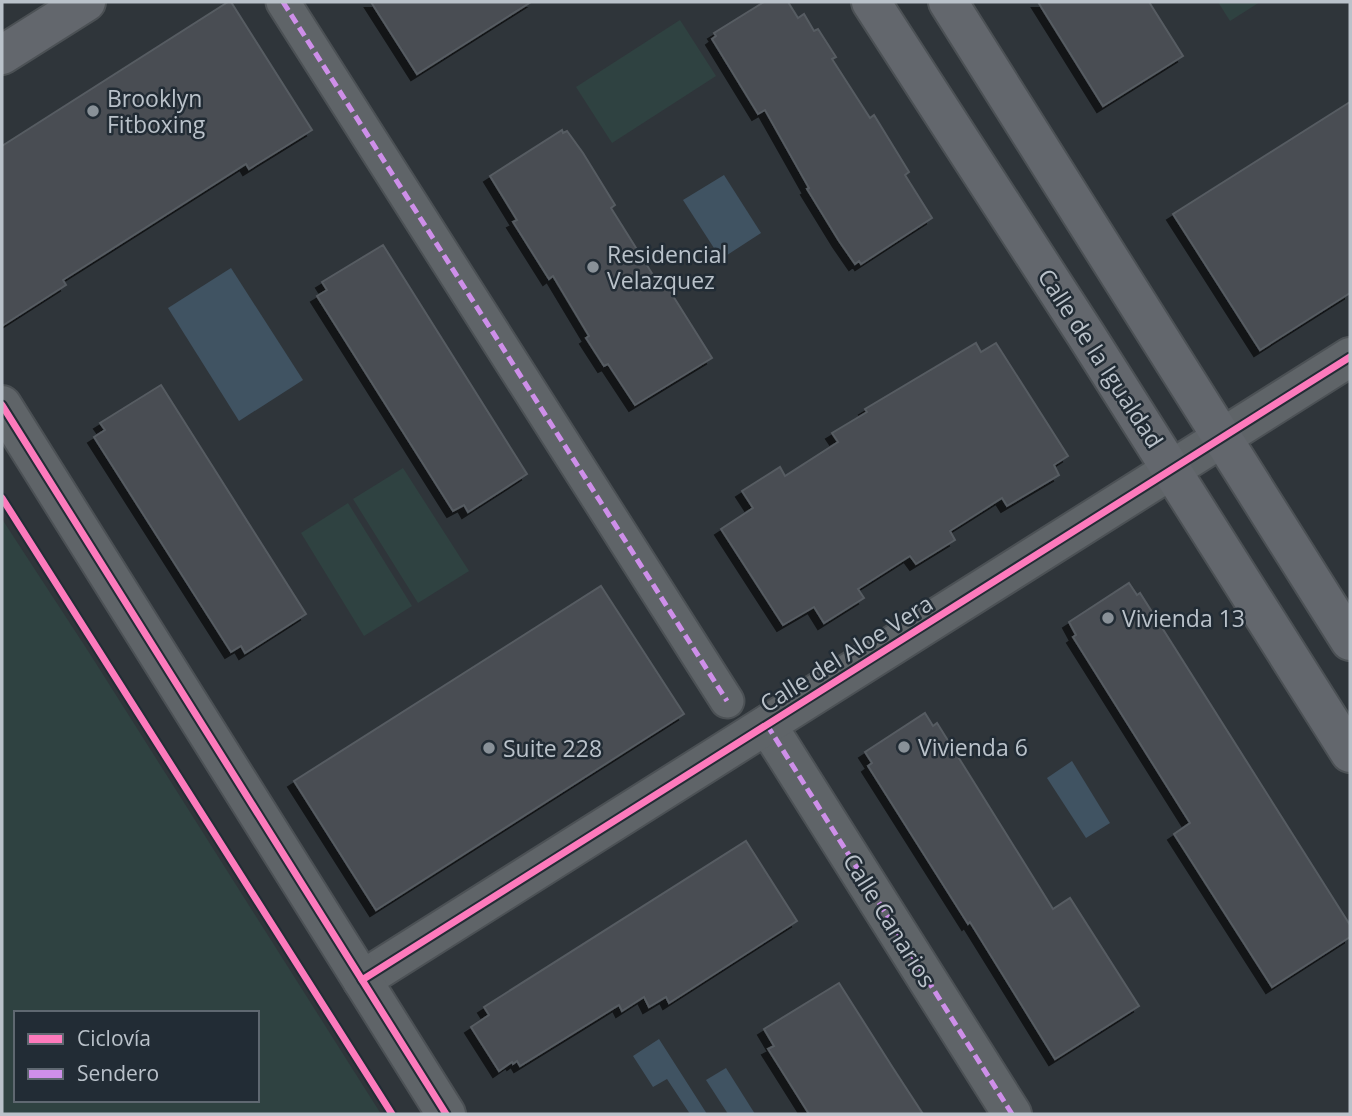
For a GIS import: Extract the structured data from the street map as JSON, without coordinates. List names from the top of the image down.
{
  "streets": {
    "main road": ["Calle de la Igualdad"],
    "street": ["Calle del Aloe Vera", "Calle Canarios"]
  },
  "crossings": [
    ["Calle de la Igualdad", "Calle del Aloe Vera"],
    ["Calle del Aloe Vera", "Calle Canarios"]
  ],
  "places": [
    "Brooklyn Fitboxing",
    "Residencial Velazquez",
    "Vivienda 13",
    "Vivienda 6",
    "Suite 228"
  ],
  "legend": ["Ciclovía", "Sendero"]
}
